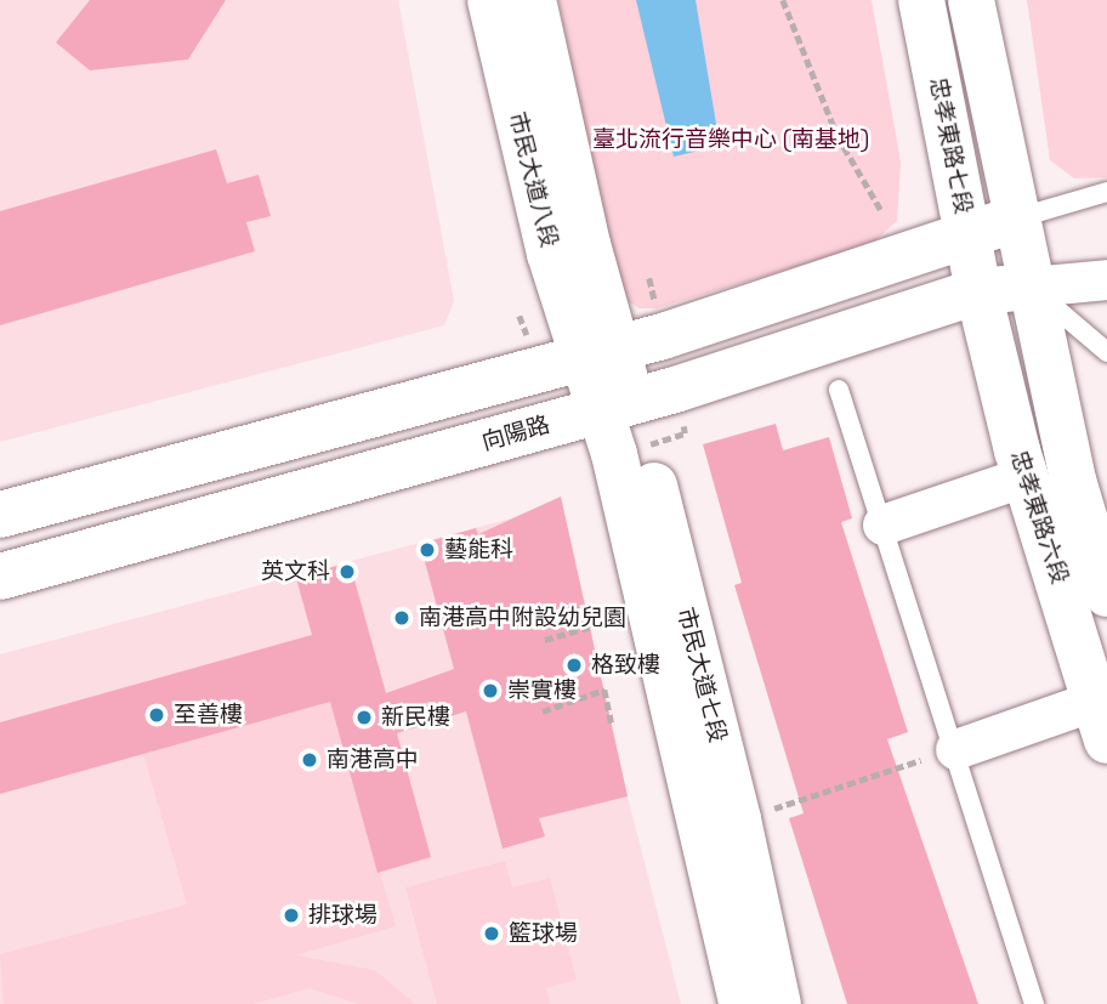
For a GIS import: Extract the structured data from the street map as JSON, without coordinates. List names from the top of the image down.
{
  "streets": {
    "main road": [
      "忠孝東路七段",
      "市民大道八段",
      "向陽路",
      "忠孝東路六段",
      "市民大道七段"
    ]
  },
  "crossings": [
    ["忠孝東路七段", "向陽路"],
    ["忠孝東路七段", "忠孝東路六段"],
    ["市民大道八段", "市民大道七段"],
    ["向陽路", "忠孝東路六段"],
    ["向陽路", "市民大道七段"]
  ],
  "parks": ["臺北流行音樂中心 (南基地)"],
  "places": [
    "藝能科",
    "英文科",
    "南港高中附設幼兒園",
    "格致樓",
    "崇實樓",
    "至善樓",
    "新民樓",
    "南港高中",
    "排球場",
    "籃球場"
  ]
}
